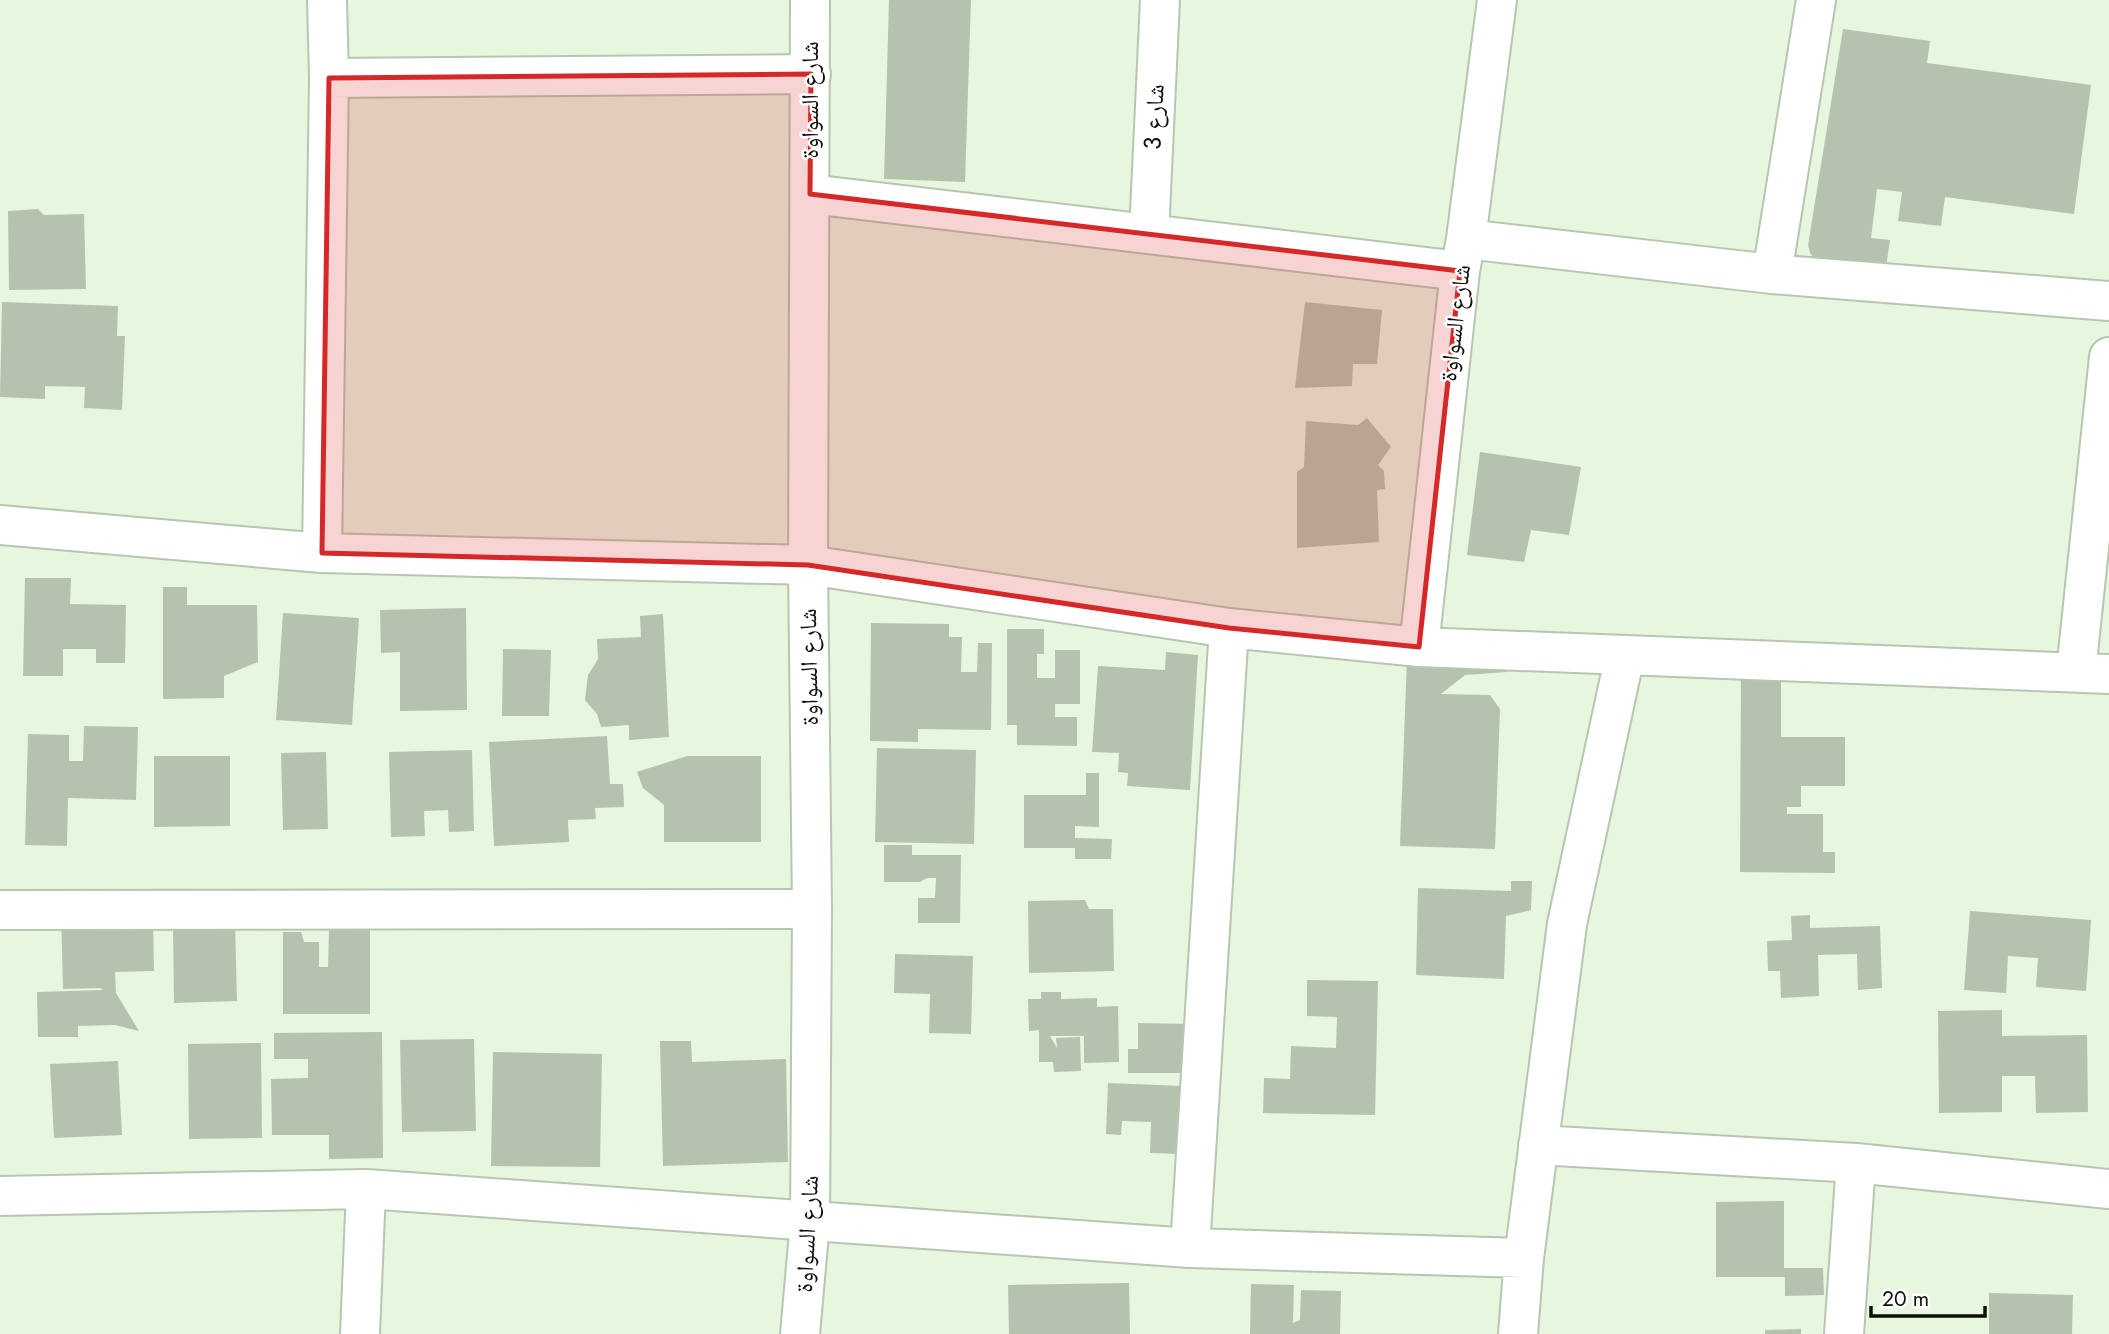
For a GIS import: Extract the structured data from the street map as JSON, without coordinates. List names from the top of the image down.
{
  "streets": {
    "street": ["شارع السواوة", "شارع 3"]
  },
  "scale_bar": "20 m"
}
